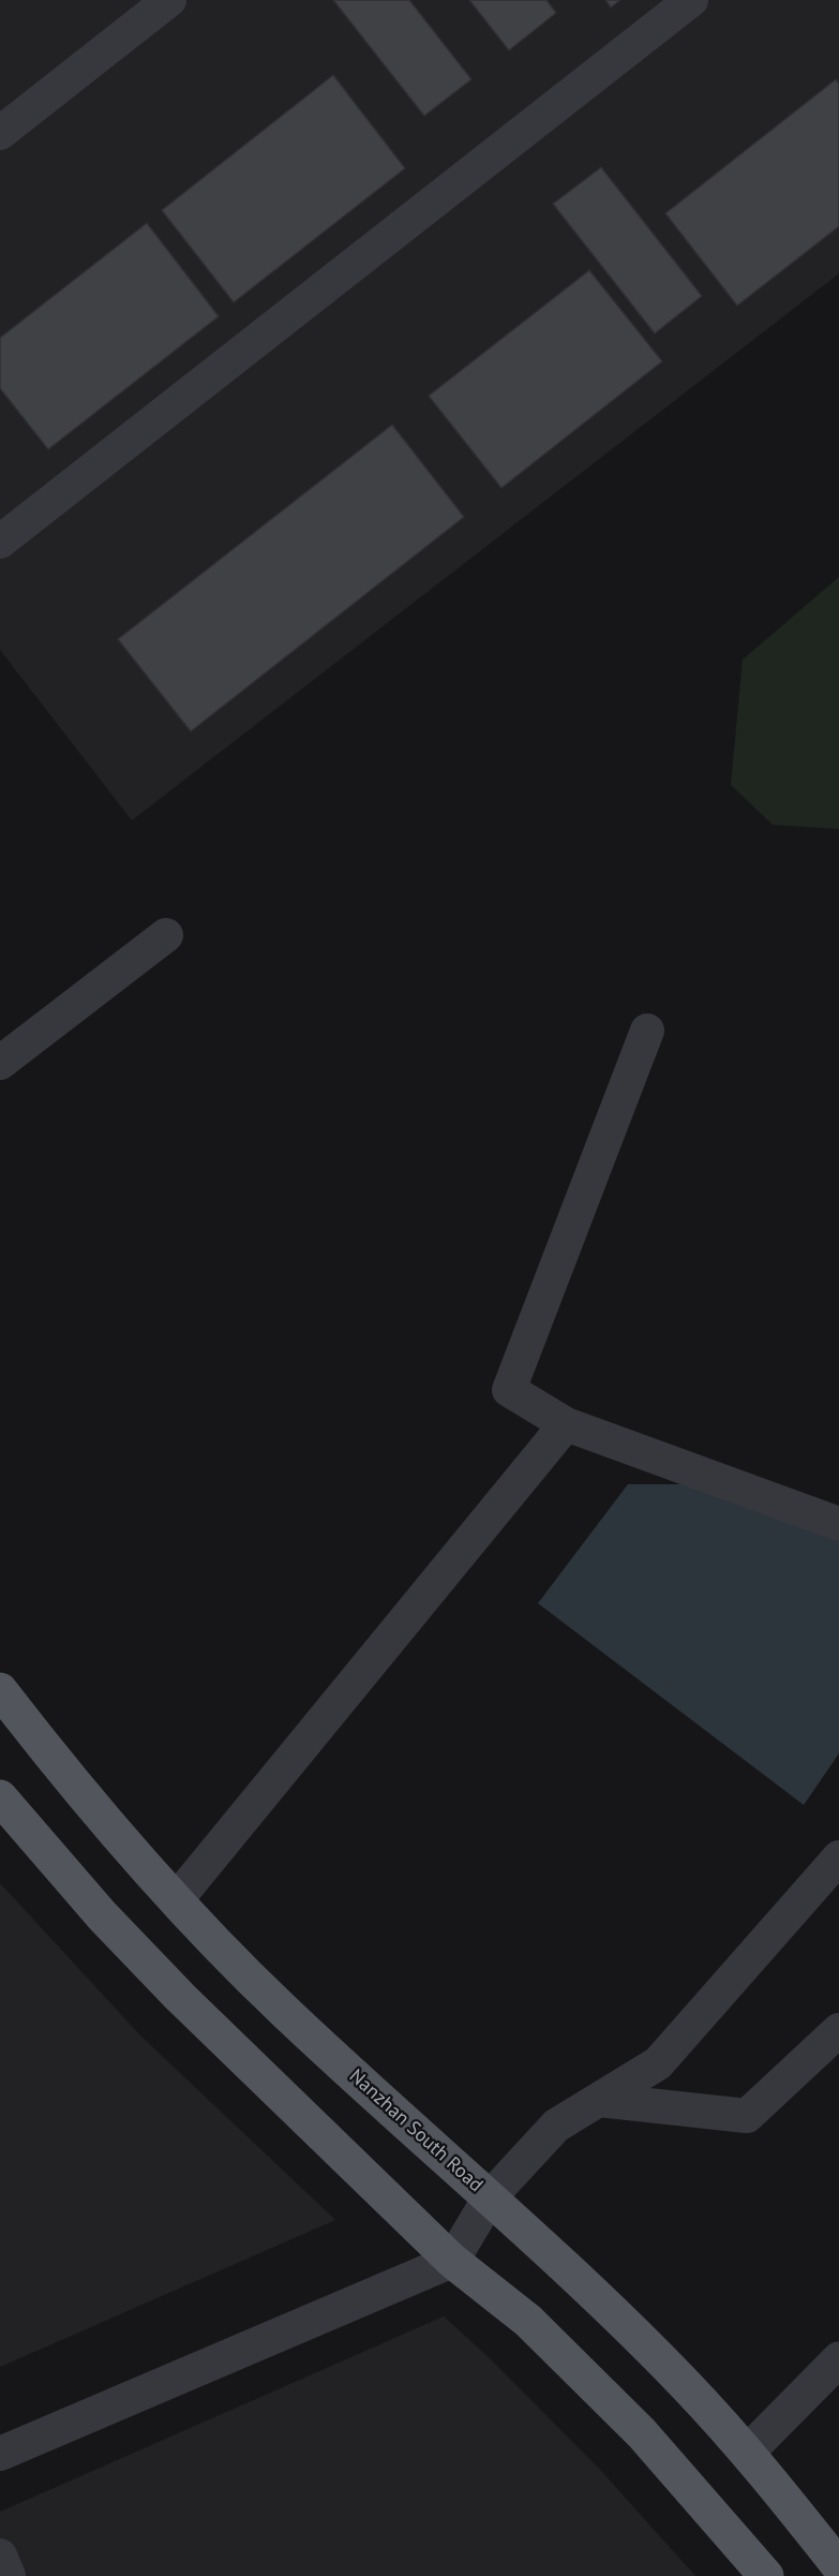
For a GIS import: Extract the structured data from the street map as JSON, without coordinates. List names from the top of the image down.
{
  "streets": {
    "main road": ["Nanzhan South Road"]
  }
}
